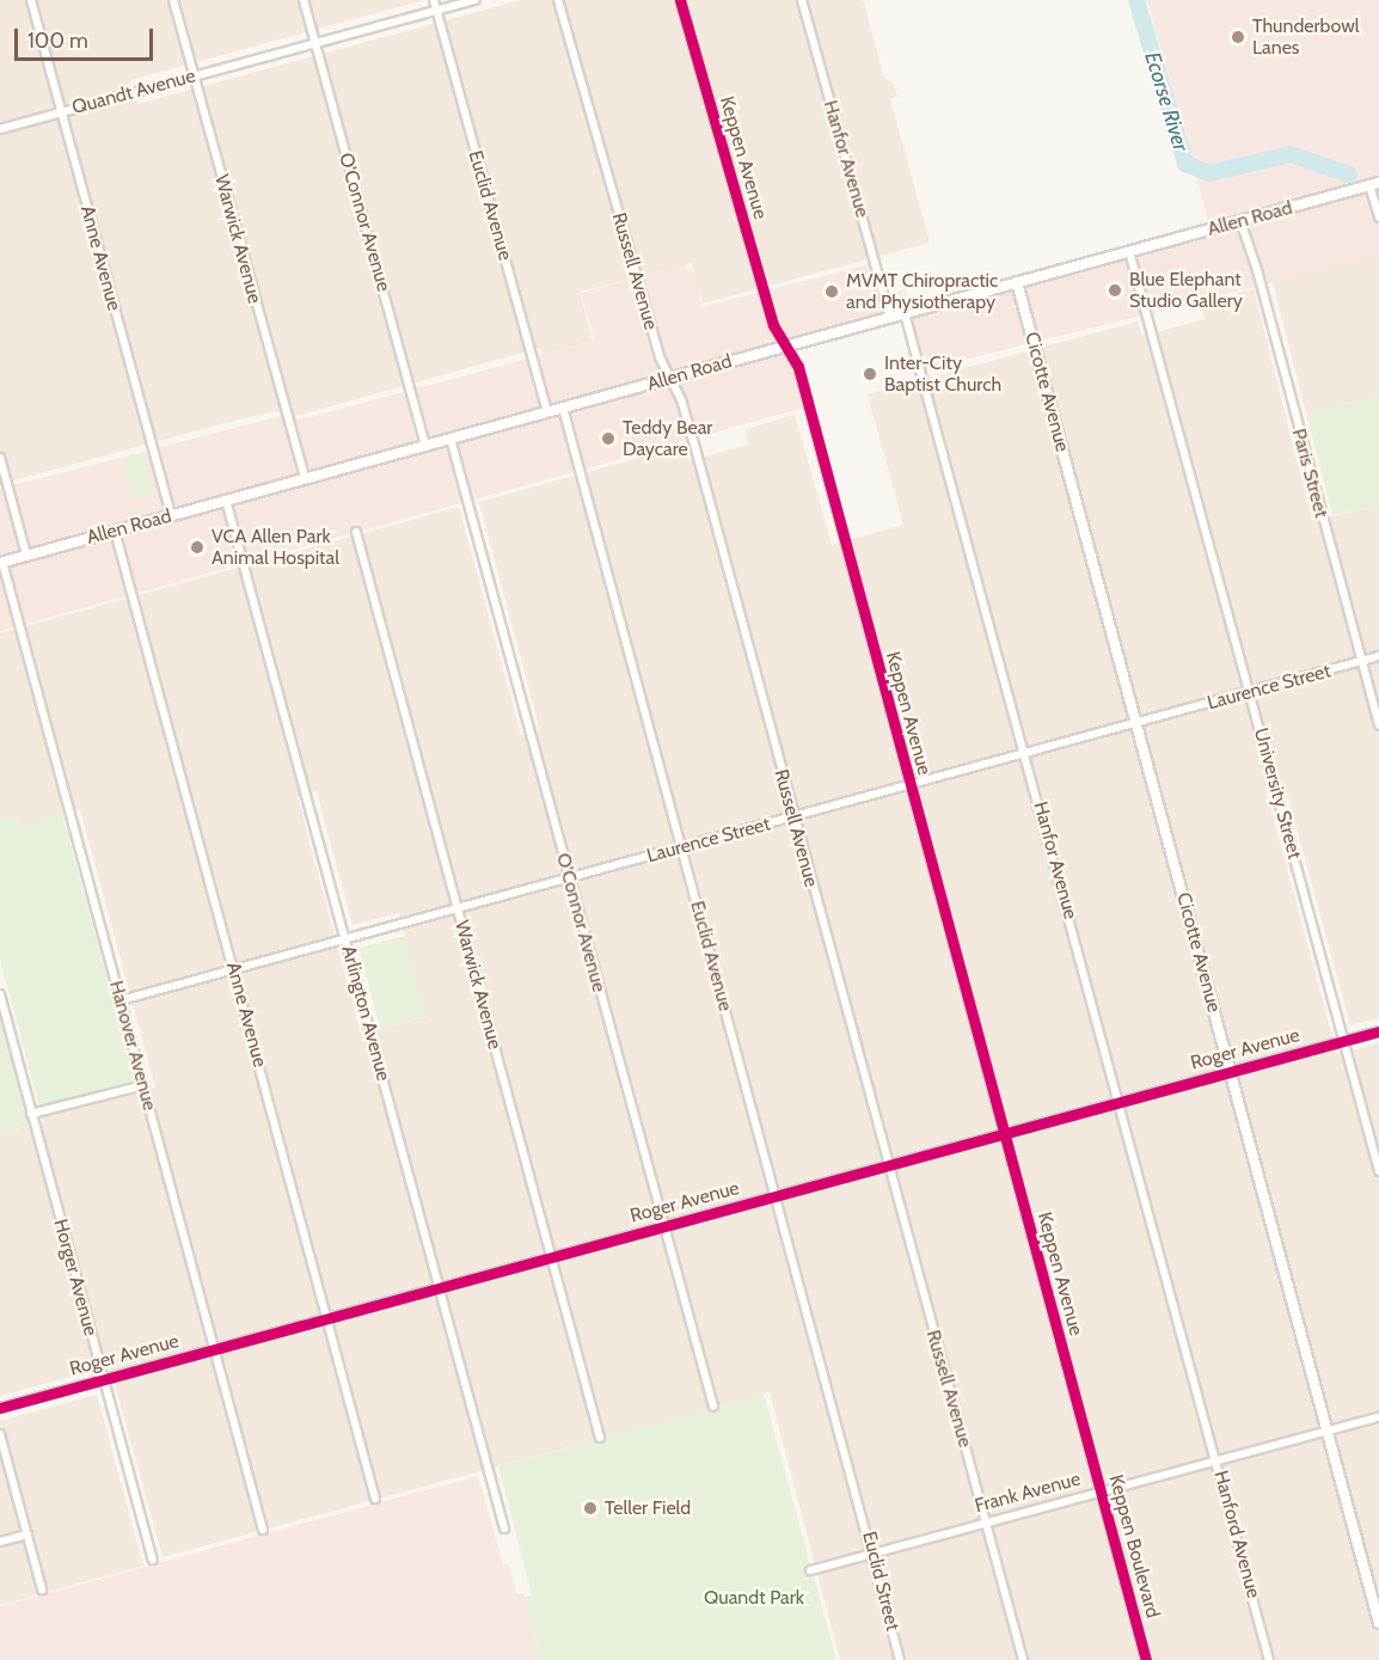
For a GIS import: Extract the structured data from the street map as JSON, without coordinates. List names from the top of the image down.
{
  "streets": {
    "main road": ["Allen Road"],
    "street": [
      "Quandt Avenue",
      "Keppen Avenue",
      "Hanfor Avenue",
      "Euclid Avenue",
      "O'Connor Avenue",
      "Warwick Avenue",
      "Anne Avenue",
      "Russell Avenue",
      "Cicotte Avenue",
      "Paris Street",
      "Laurence Street",
      "University Street",
      "Arlington Avenue",
      "Hanover Avenue",
      "Roger Avenue",
      "Horger Avenue",
      "Frank Avenue",
      "Hanford Avenue",
      "Keppen Boulevard",
      "Euclid Street"
    ]
  },
  "crossings": [
    ["Quandt Avenue", "Euclid Avenue"],
    ["Quandt Avenue", "O'Connor Avenue"],
    ["Quandt Avenue", "Warwick Avenue"],
    ["Quandt Avenue", "Anne Avenue"],
    ["Keppen Avenue", "Allen Road"],
    ["Keppen Avenue", "Laurence Street"],
    ["Keppen Avenue", "Roger Avenue"],
    ["Keppen Avenue", "Keppen Boulevard"],
    ["Hanfor Avenue", "Allen Road"],
    ["Hanfor Avenue", "Laurence Street"],
    ["Hanfor Avenue", "Roger Avenue"],
    ["Hanfor Avenue", "Hanford Avenue"],
    ["Euclid Avenue", "Allen Road"],
    ["Euclid Avenue", "Laurence Street"],
    ["Euclid Avenue", "Roger Avenue"],
    ["Euclid Avenue", "Euclid Street"],
    ["Allen Road", "O'Connor Avenue"],
    ["Allen Road", "Warwick Avenue"],
    ["Allen Road", "Anne Avenue"],
    ["Allen Road", "Russell Avenue"],
    ["Allen Road", "Cicotte Avenue"],
    ["Allen Road", "Paris Street"],
    ["Allen Road", "University Street"],
    ["Allen Road", "Arlington Avenue"],
    ["Allen Road", "Hanover Avenue"],
    ["O'Connor Avenue", "Laurence Street"],
    ["O'Connor Avenue", "Roger Avenue"],
    ["Warwick Avenue", "Laurence Street"],
    ["Warwick Avenue", "Roger Avenue"],
    ["Anne Avenue", "Laurence Street"],
    ["Anne Avenue", "Roger Avenue"],
    ["Russell Avenue", "Laurence Street"],
    ["Russell Avenue", "Roger Avenue"],
    ["Russell Avenue", "Frank Avenue"],
    ["Cicotte Avenue", "Laurence Street"],
    ["Cicotte Avenue", "Roger Avenue"],
    ["Cicotte Avenue", "Frank Avenue"],
    ["Paris Street", "Laurence Street"],
    ["Laurence Street", "University Street"],
    ["Laurence Street", "Arlington Avenue"],
    ["Laurence Street", "Hanover Avenue"],
    ["University Street", "Roger Avenue"],
    ["Arlington Avenue", "Roger Avenue"],
    ["Hanover Avenue", "Roger Avenue"],
    ["Roger Avenue", "Horger Avenue"],
    ["Frank Avenue", "Hanford Avenue"],
    ["Frank Avenue", "Keppen Boulevard"],
    ["Frank Avenue", "Euclid Street"]
  ],
  "water": ["Ecorse River"],
  "parks": ["Quandt Park"],
  "places": [
    "Thunderbowl Lanes",
    "Blue Elephant Studio Gallery",
    "MVMT Chiropractic and Physiotherapy",
    "Inter-City Baptist Church",
    "Teddy Bear Daycare",
    "VCA Allen Park Animal Hospital",
    "Teller Field"
  ],
  "scale_bar": "100 m"
}
